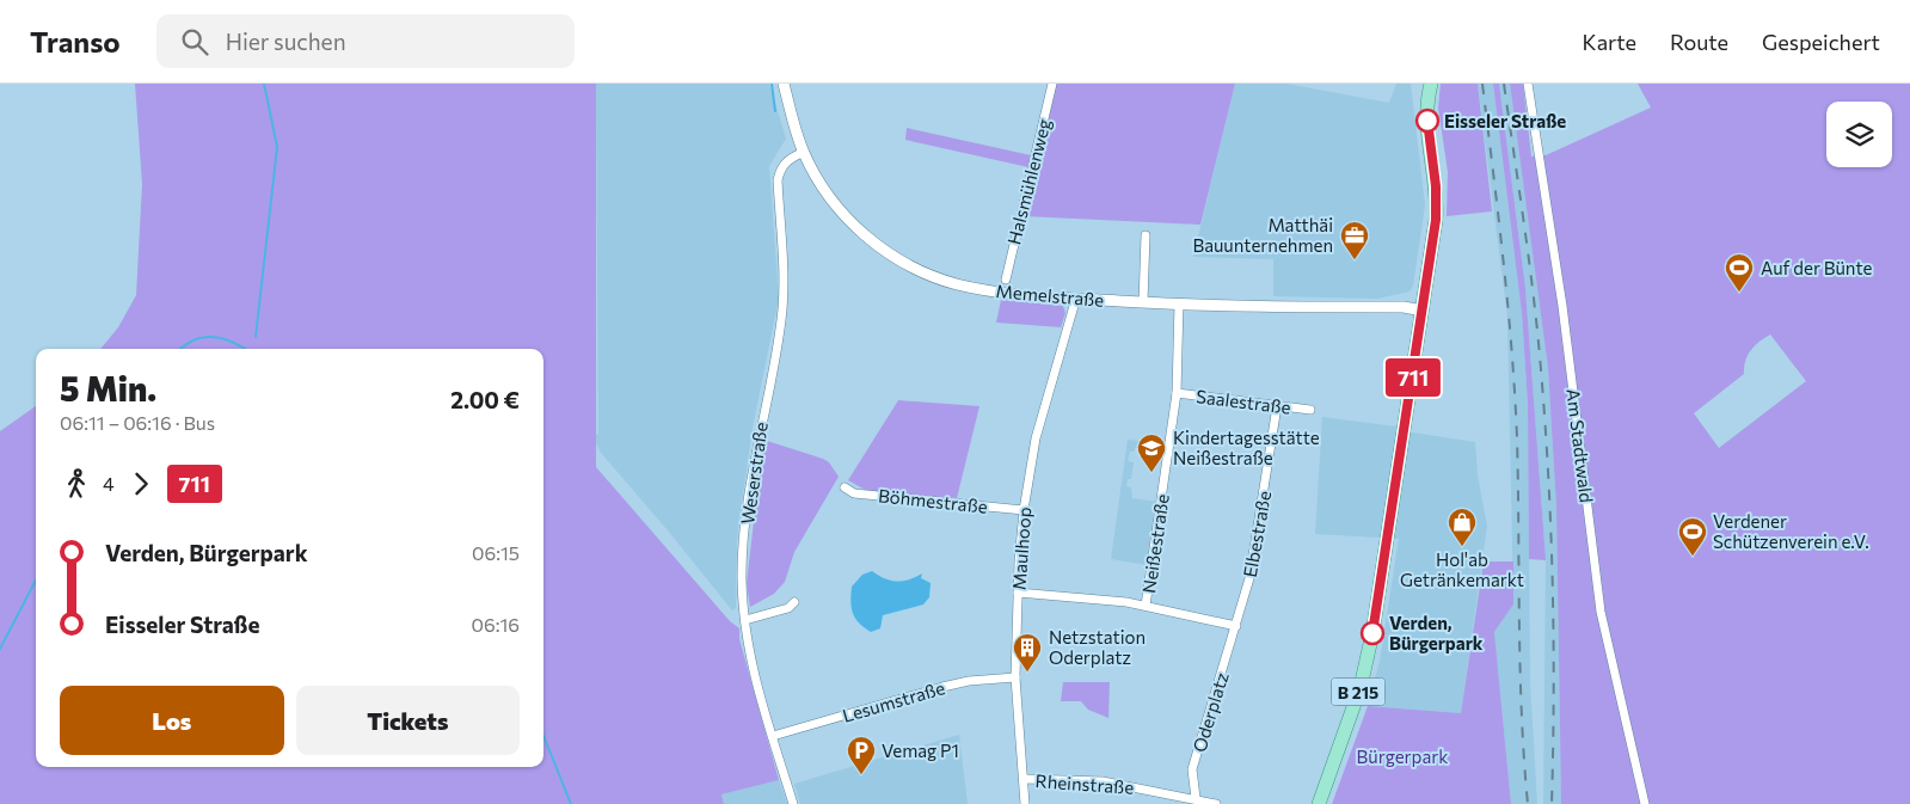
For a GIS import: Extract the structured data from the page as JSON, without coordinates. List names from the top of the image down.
{
  "streets": {
    "main road": ["B 215"],
    "street": [
      "Halsmühlenweg",
      "Memelstraße",
      "Saalestraße",
      "Am Stadtwald",
      "Weserstraße",
      "Böhmestraße",
      "Elbestraße",
      "Neißestraße",
      "Maulhoop",
      "Lesumstraße",
      "Oderplatz",
      "Rheinstraße"
    ]
  },
  "crossings": [
    ["Memelstraße", "Weserstraße"],
    ["Memelstraße", "Neißestraße"],
    ["Memelstraße", "Maulhoop"],
    ["Memelstraße", "B 215"],
    ["Saalestraße", "Elbestraße"],
    ["Saalestraße", "Neißestraße"],
    ["Weserstraße", "Lesumstraße"],
    ["Böhmestraße", "Maulhoop"],
    ["Elbestraße", "Oderplatz"],
    ["Maulhoop", "Lesumstraße"],
    ["Maulhoop", "Rheinstraße"],
    ["Oderplatz", "Rheinstraße"]
  ],
  "parks": ["Bürgerpark"],
  "places": {
    "other": ["Eisseler Straße", "Verden, Bürgerpark"],
    "office": ["Matthäi Bauunternehmen"],
    "sports": ["Auf der Bünte", "Verdener Schützenverein e.V."],
    "school or university": ["Kindertagesstätte Neißestraße"],
    "shop": ["Hol'ab Getränkemarkt"],
    "building": ["Netzstation Oderplatz"],
    "parking": ["Vemag P1"]
  },
  "lines": ["bus line 711"],
  "page": {
    "header": "Transo",
    "search": "Hier suchen",
    "nav": ["Karte", "Route", "Gespeichert"],
    "on_map": "711",
    "heading": ["5 Min.", "06:11 – 06:16 · Bus", "2.00 €"],
    "legs": ["4", "711"],
    "list": [
      {
        "name": "Verden, Bürgerpark",
        "value": "06:15"
      },
      {
        "name": "Eisseler Straße",
        "value": "06:16"
      }
    ],
    "buttons": ["Los", "Tickets"]
  }
}
